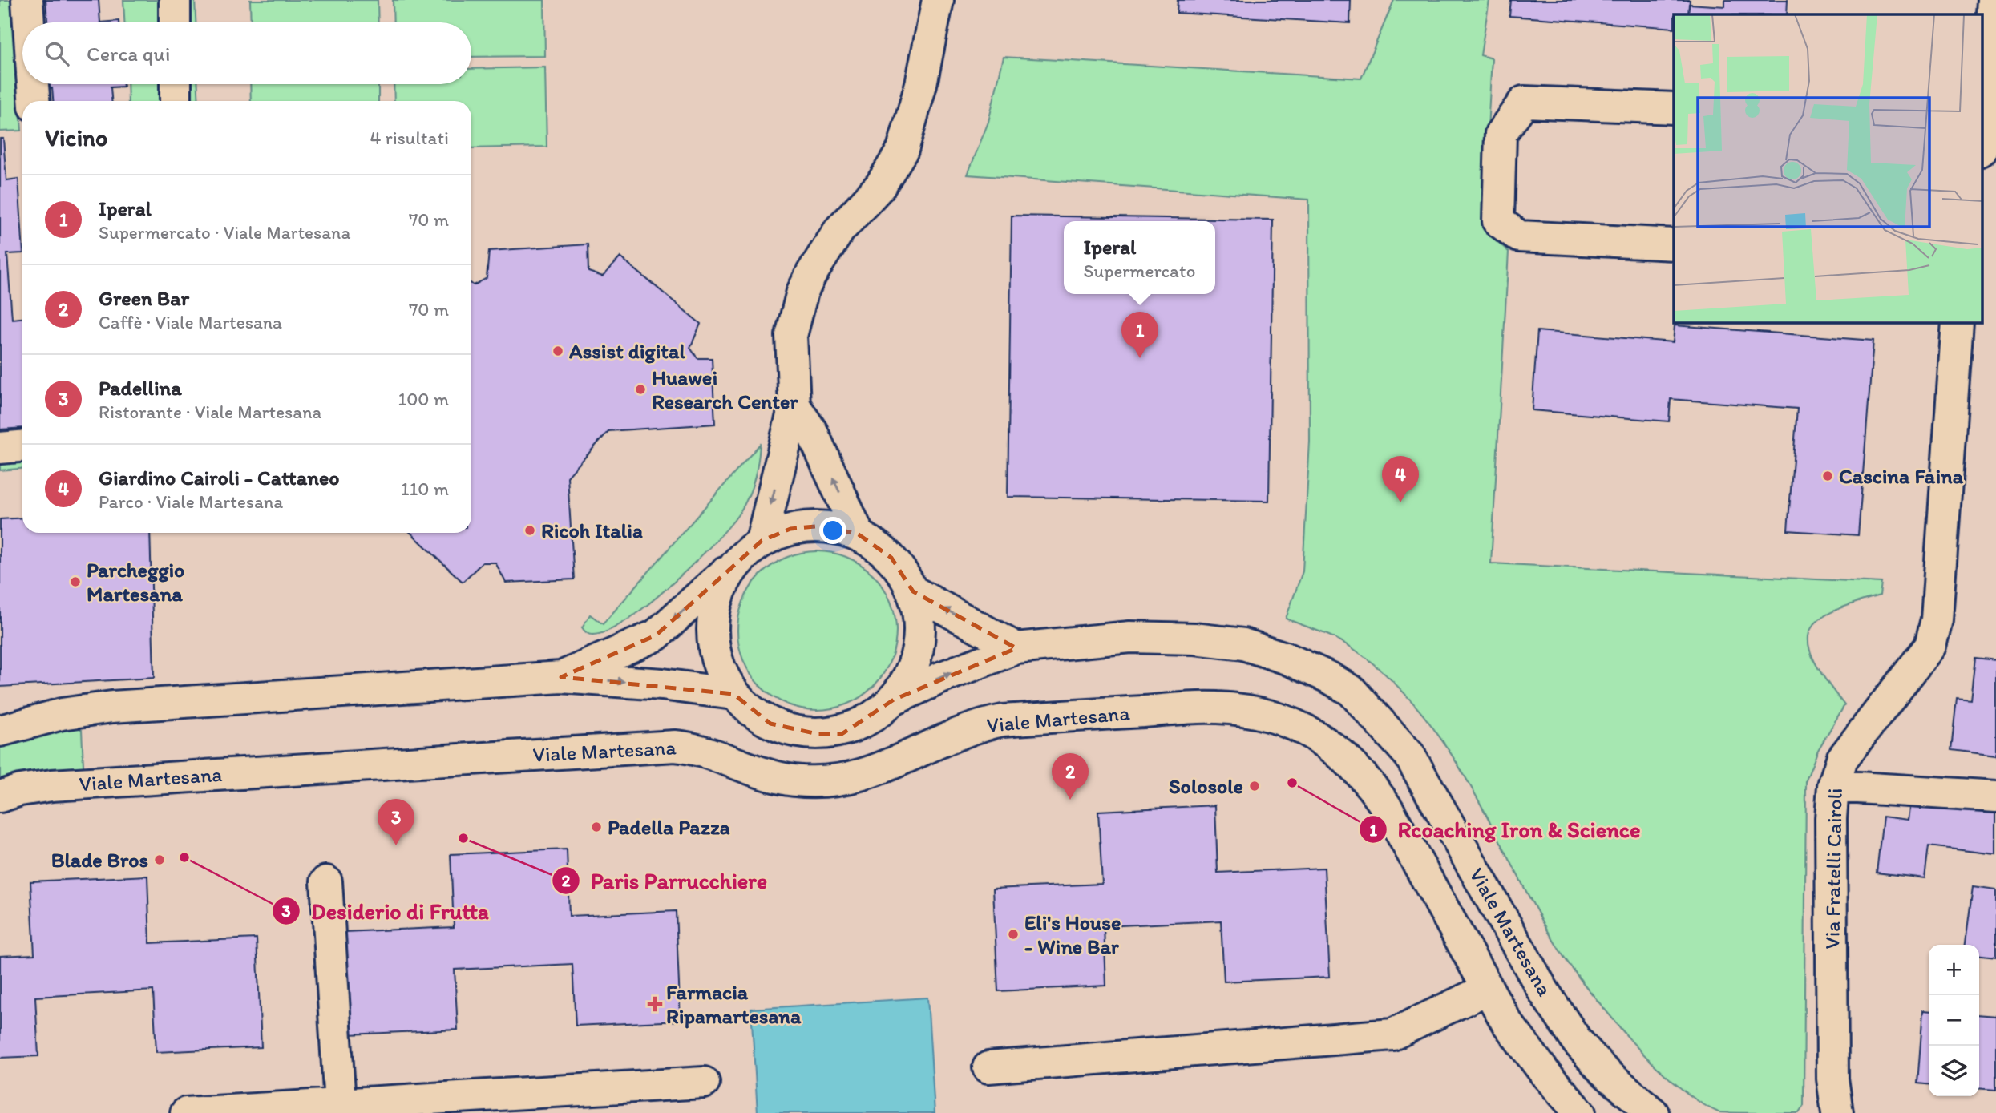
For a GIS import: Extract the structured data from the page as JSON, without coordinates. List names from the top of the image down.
{
  "streets": {
    "street": ["Viale Martesana", "Via Fratelli Cairoli"]
  },
  "places": {
    "other": [
      "Assist digital",
      "Huawei Research Center",
      "Cascina Faina",
      "Ricoh Italia",
      "Parcheggio Martesana",
      "Rcoaching Iron & Science",
      "Solosole",
      "Padella Pazza",
      "Paris Parrucchiere",
      "Desiderio di Frutta",
      "Blade Bros",
      "Eli's House - Wine Bar"
    ],
    "health": ["Farmacia Ripamartesana"]
  },
  "page": {
    "search": "Cerca qui",
    "heading": ["Vicino", "4 risultati"],
    "list": [
      {
        "mark": "1",
        "name": "Iperal",
        "note": "Supermercato · Viale Martesana",
        "value": "70 m"
      },
      {
        "mark": "2",
        "name": "Green Bar",
        "note": "Caffè · Viale Martesana",
        "value": "70 m"
      },
      {
        "mark": "3",
        "name": "Padellina",
        "note": "Ristorante · Viale Martesana",
        "value": "100 m"
      },
      {
        "mark": "4",
        "name": "Giardino Cairoli - Cattaneo",
        "note": "Parco · Viale Martesana",
        "value": "110 m"
      }
    ],
    "popup": ["Iperal", "Supermercato"],
    "pins": [
      "1",
      "4",
      "2",
      "3"
    ],
    "map_buttons": ["+", "−"]
  }
}
